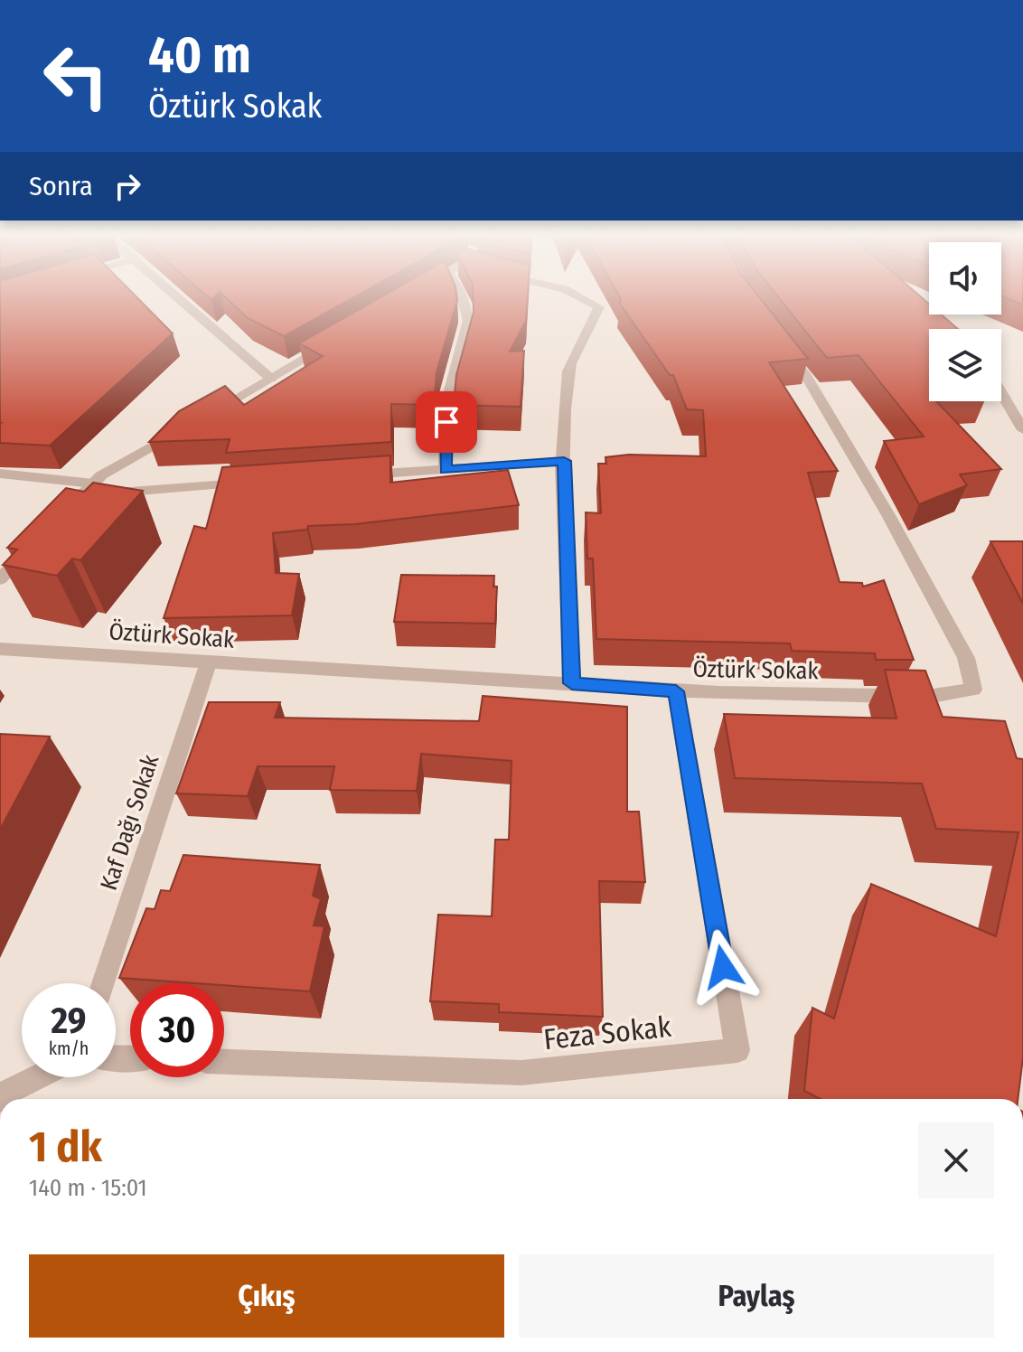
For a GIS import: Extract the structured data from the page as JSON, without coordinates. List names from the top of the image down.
{
  "streets": {
    "street": ["Öztürk Sokak", "Kaf Dağı Sokak", "Feza Sokak"]
  },
  "crossings": [
    ["Öztürk Sokak", "Kaf Dağı Sokak"],
    ["Öztürk Sokak", "Feza Sokak"]
  ],
  "page": {
    "turn": ["40 m", "Öztürk Sokak"],
    "then": "Sonra",
    "speed": "29 km/h",
    "limit": "30",
    "heading": ["1 dk", "140 m · 15:01"],
    "buttons": ["Çıkış", "Paylaş"]
  }
}
